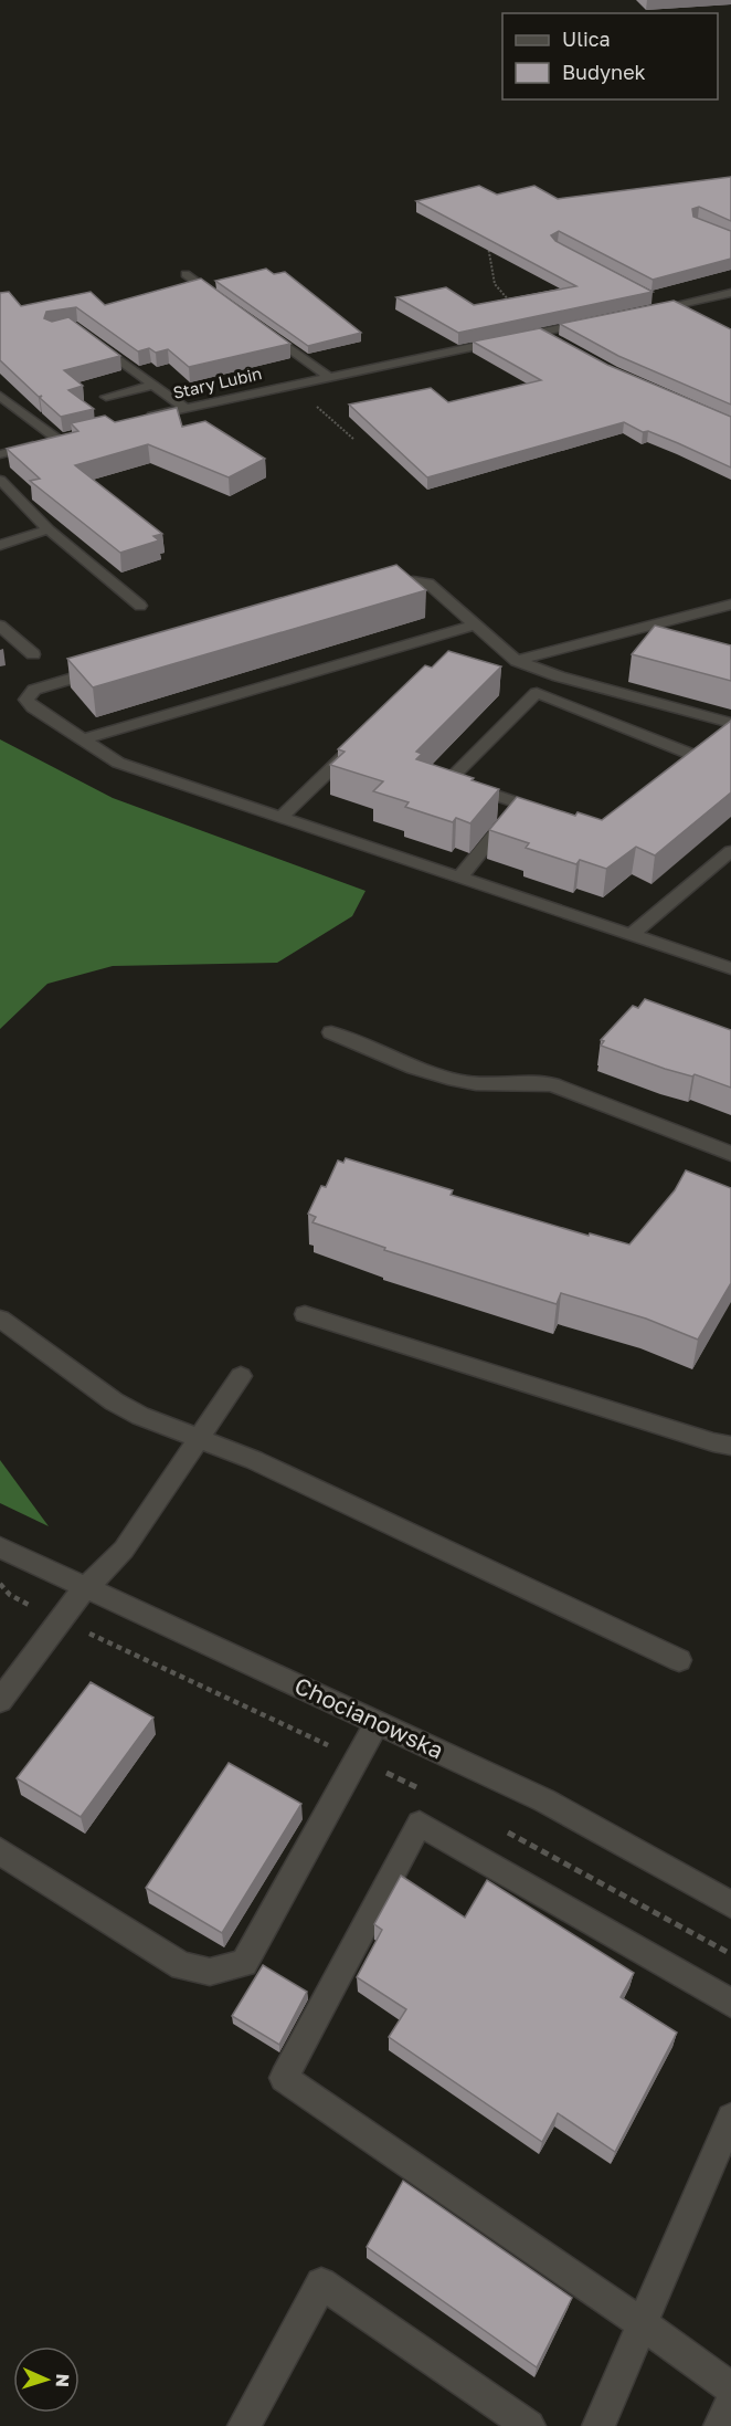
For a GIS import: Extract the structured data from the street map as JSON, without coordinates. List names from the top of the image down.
{
  "streets": {
    "street": ["Stary Lubin", "Chocianowska"]
  },
  "legend": ["Ulica", "Budynek"],
  "north": "right"
}
